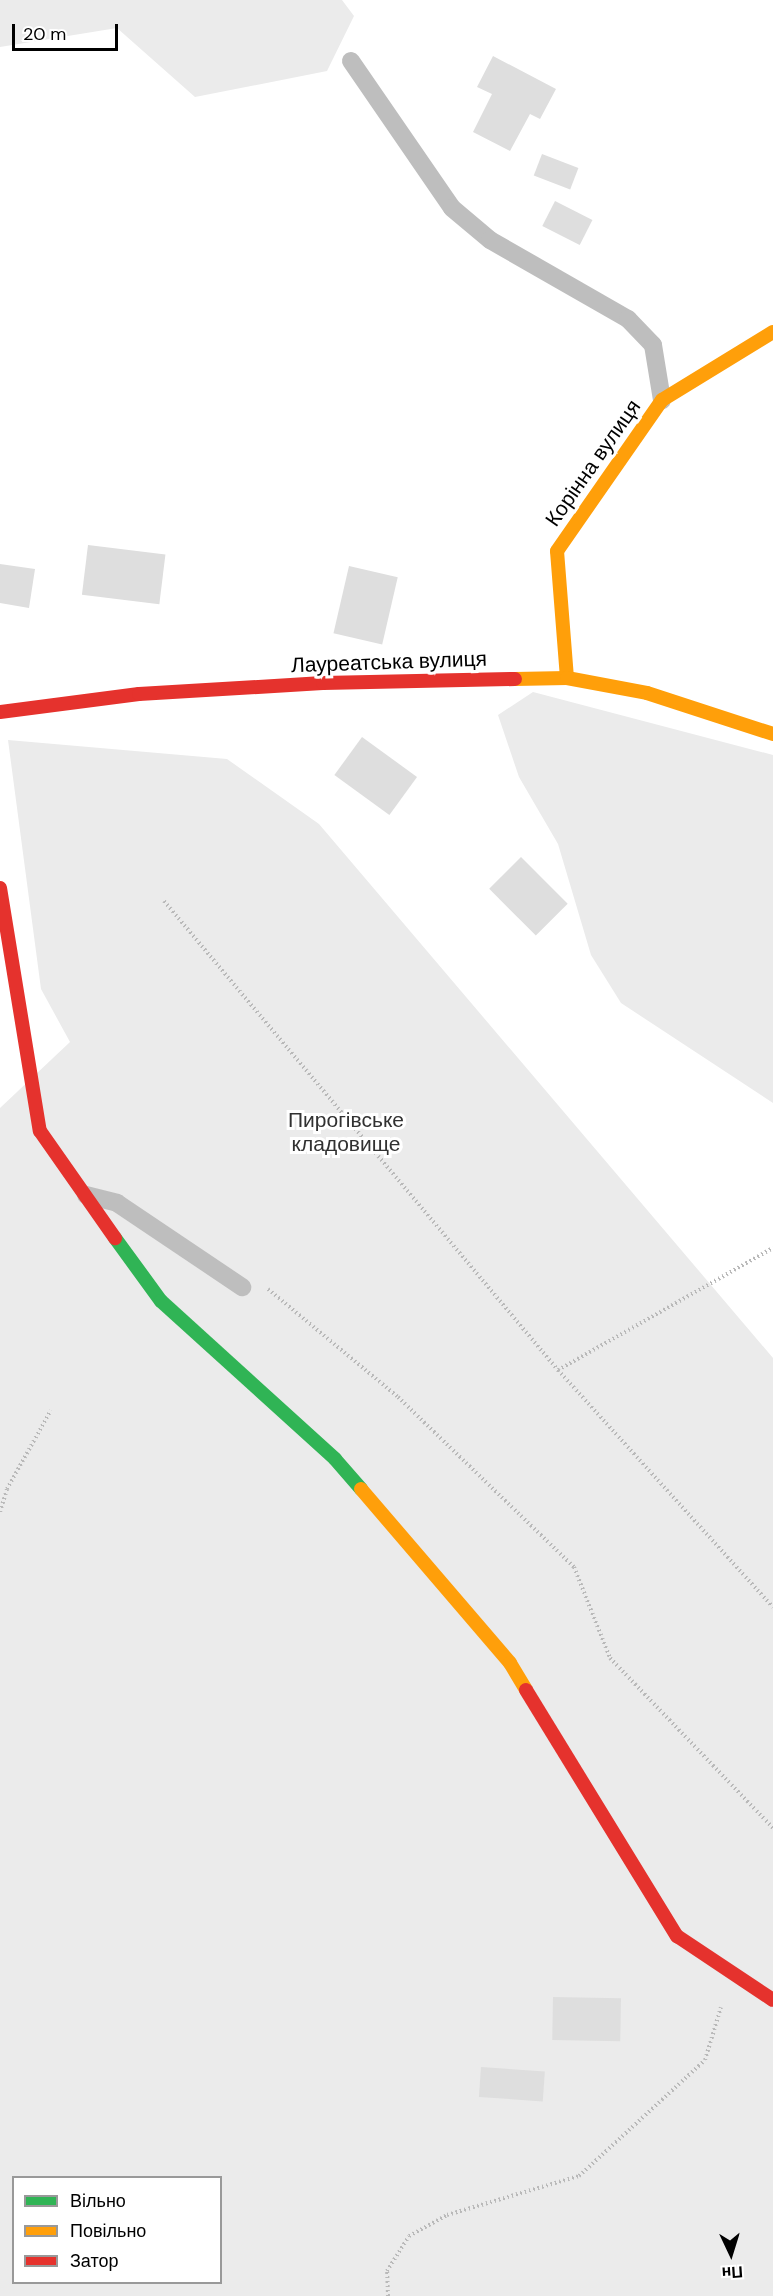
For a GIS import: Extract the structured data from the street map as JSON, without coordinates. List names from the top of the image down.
{
  "streets": {
    "street": ["Корінна вулиця", "Лауреатська вулиця"]
  },
  "crossings": [
    ["Корінна вулиця", "Лауреатська вулиця"]
  ],
  "parks": ["Пирогівське кладовище"],
  "legend": ["Вільно", "Повільно", "Затор"],
  "scale_bar": "20 m",
  "north": "bottom"
}
